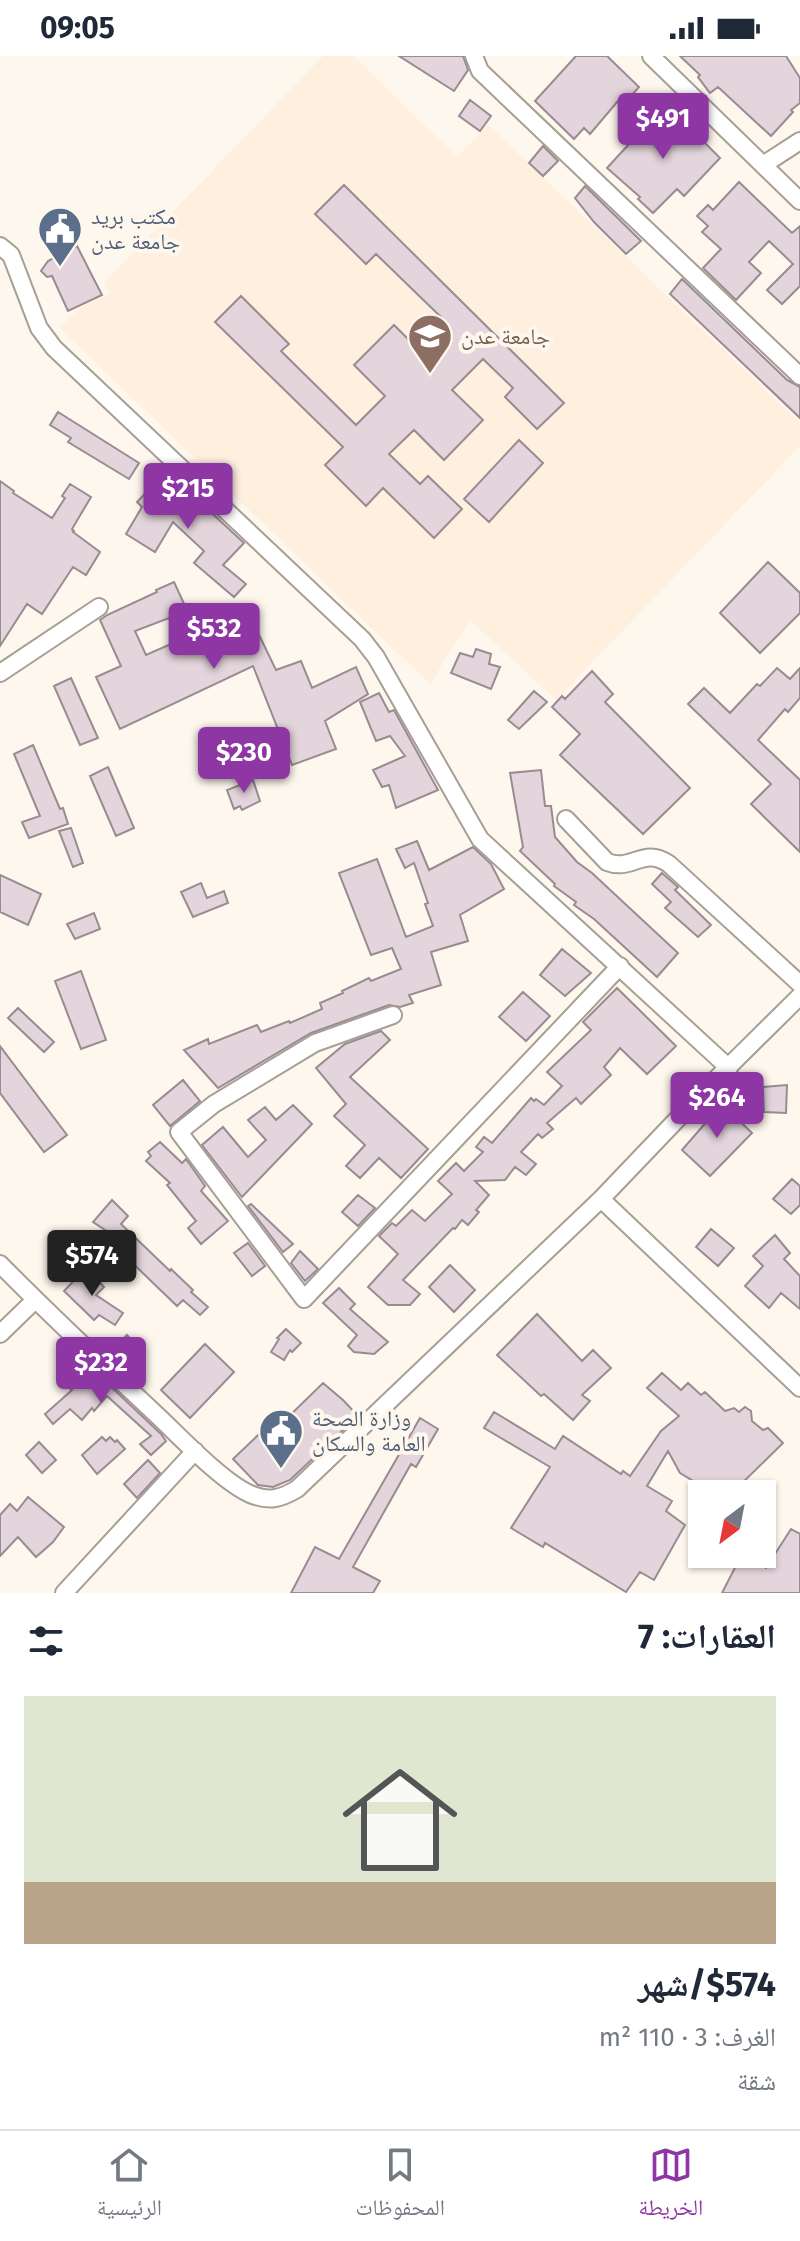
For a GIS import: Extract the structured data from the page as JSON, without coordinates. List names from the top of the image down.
{
  "places": {
    "public building": ["مكتب بريد جامعة عدن", "وزارة الصحة العامة والسكان"],
    "school or university": ["جامعة عدن"]
  },
  "north": "bottom left",
  "page": {
    "status": "09:05",
    "price": [
      "$491",
      "$215",
      "$532",
      "$230",
      "$264",
      "$574",
      "$232"
    ],
    "heading": "العقارات: 7",
    "list": [
      {
        "name": "$574/شهر",
        "note": "الغرف: 3 · 110 m² · شقة"
      }
    ],
    "tabs": ["الخريطة", "المحفوظات", "الرئيسية"]
  }
}
